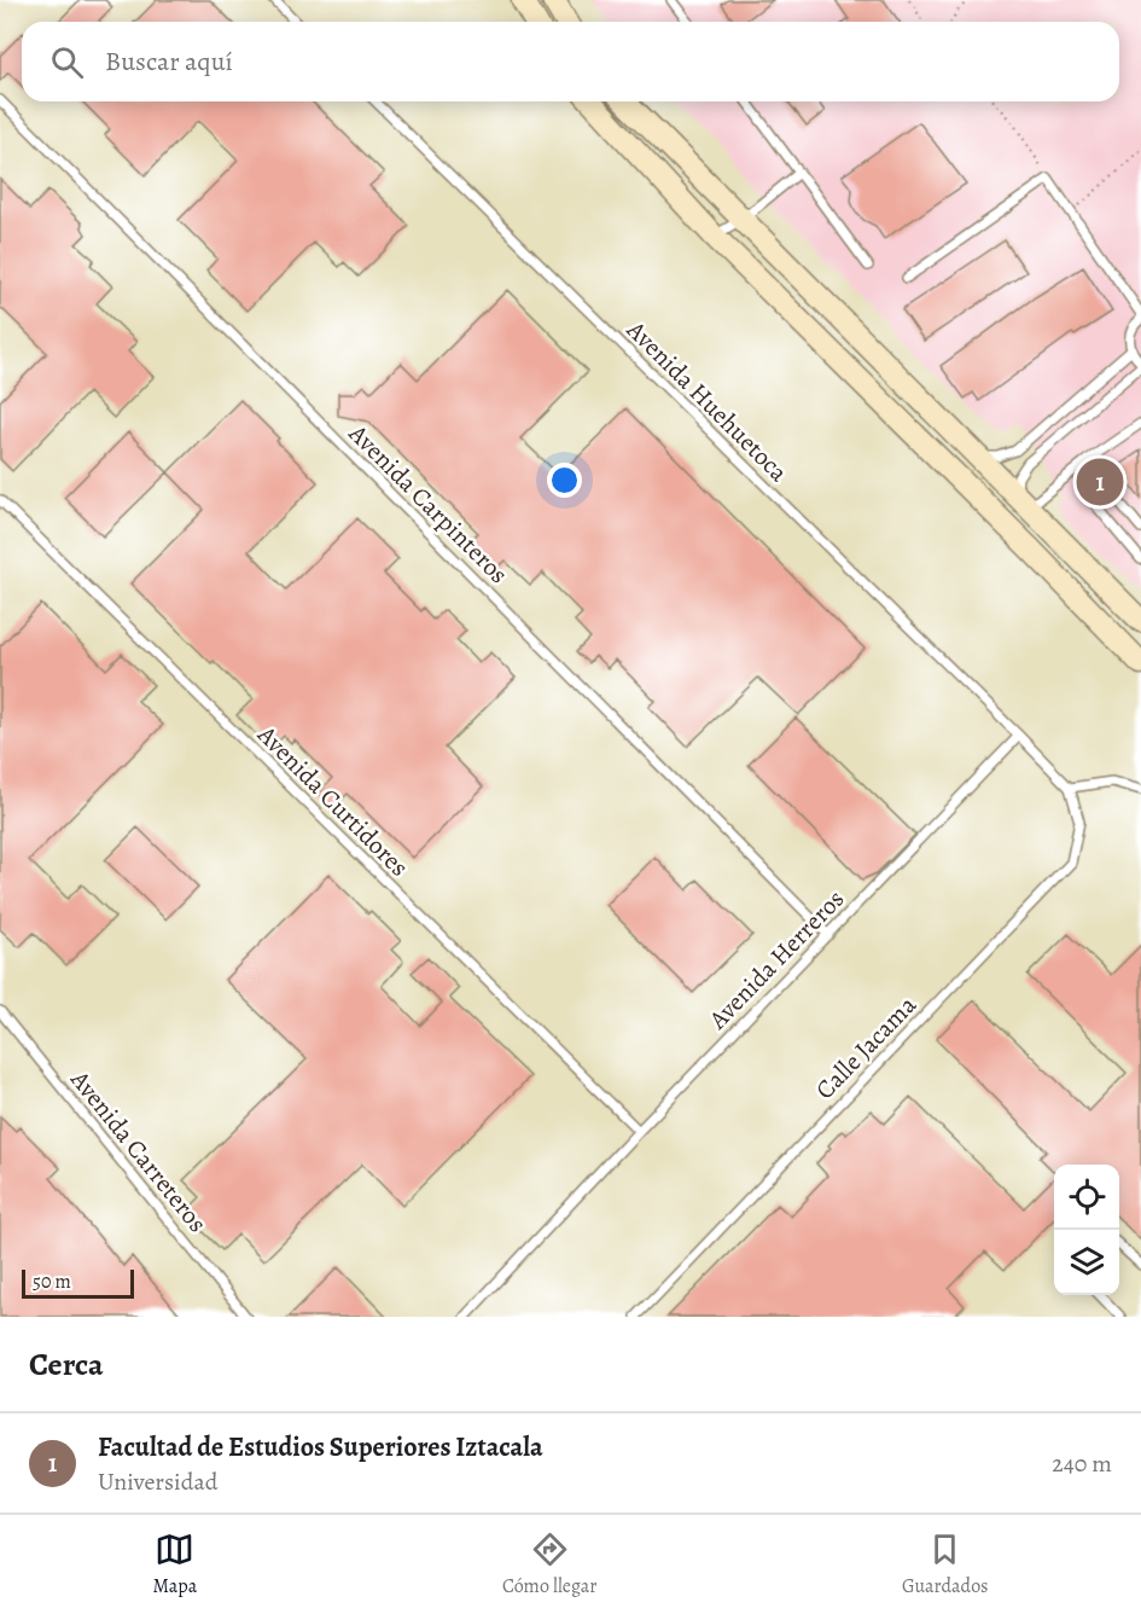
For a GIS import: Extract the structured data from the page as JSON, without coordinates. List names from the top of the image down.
{
  "streets": {
    "lane": [
      "Avenida Huehuetoca",
      "Avenida Carpinteros",
      "Avenida Curtidores",
      "Avenida Herreros",
      "Calle Jacama",
      "Avenida Carreteros"
    ]
  },
  "crossings": [
    ["Avenida Huehuetoca", "Avenida Herreros"],
    ["Avenida Carpinteros", "Avenida Herreros"],
    ["Avenida Curtidores", "Avenida Herreros"]
  ],
  "scale_bar": "50 m",
  "page": {
    "search": "Buscar aquí",
    "pins": "1",
    "scale": "50 m",
    "heading": "Cerca",
    "list": [
      {
        "mark": "1",
        "name": "Facultad de Estudios Superiores Iztacala",
        "note": "Universidad",
        "value": "240 m"
      }
    ],
    "nav": ["Mapa", "Cómo llegar", "Guardados"]
  }
}
